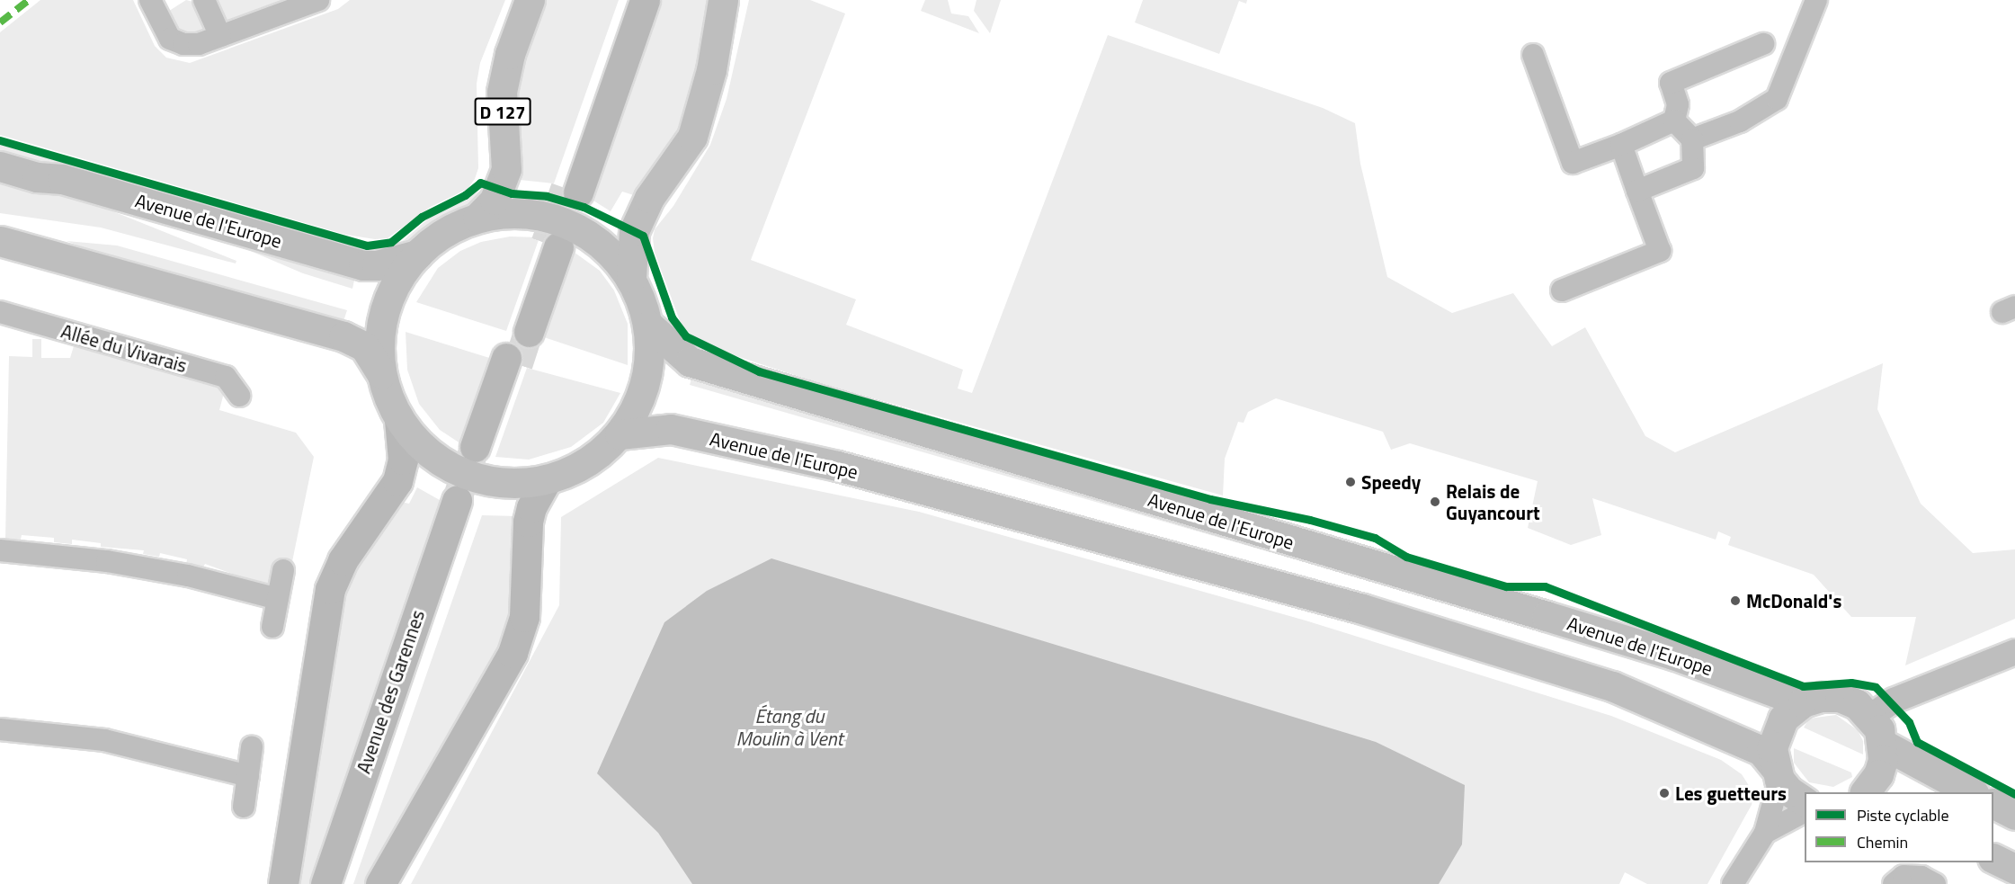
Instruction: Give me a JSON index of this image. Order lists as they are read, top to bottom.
{
  "streets": {
    "main road": ["D 127", "Avenue de l'Europe", "Avenue des Garennes"],
    "street": ["Allée du Vivarais"]
  },
  "water": ["Étang du Moulin à Vent"],
  "places": [
    "Speedy",
    "Relais de Guyancourt",
    "McDonald's",
    "Les guetteurs"
  ],
  "legend": ["Piste cyclable", "Chemin"]
}
